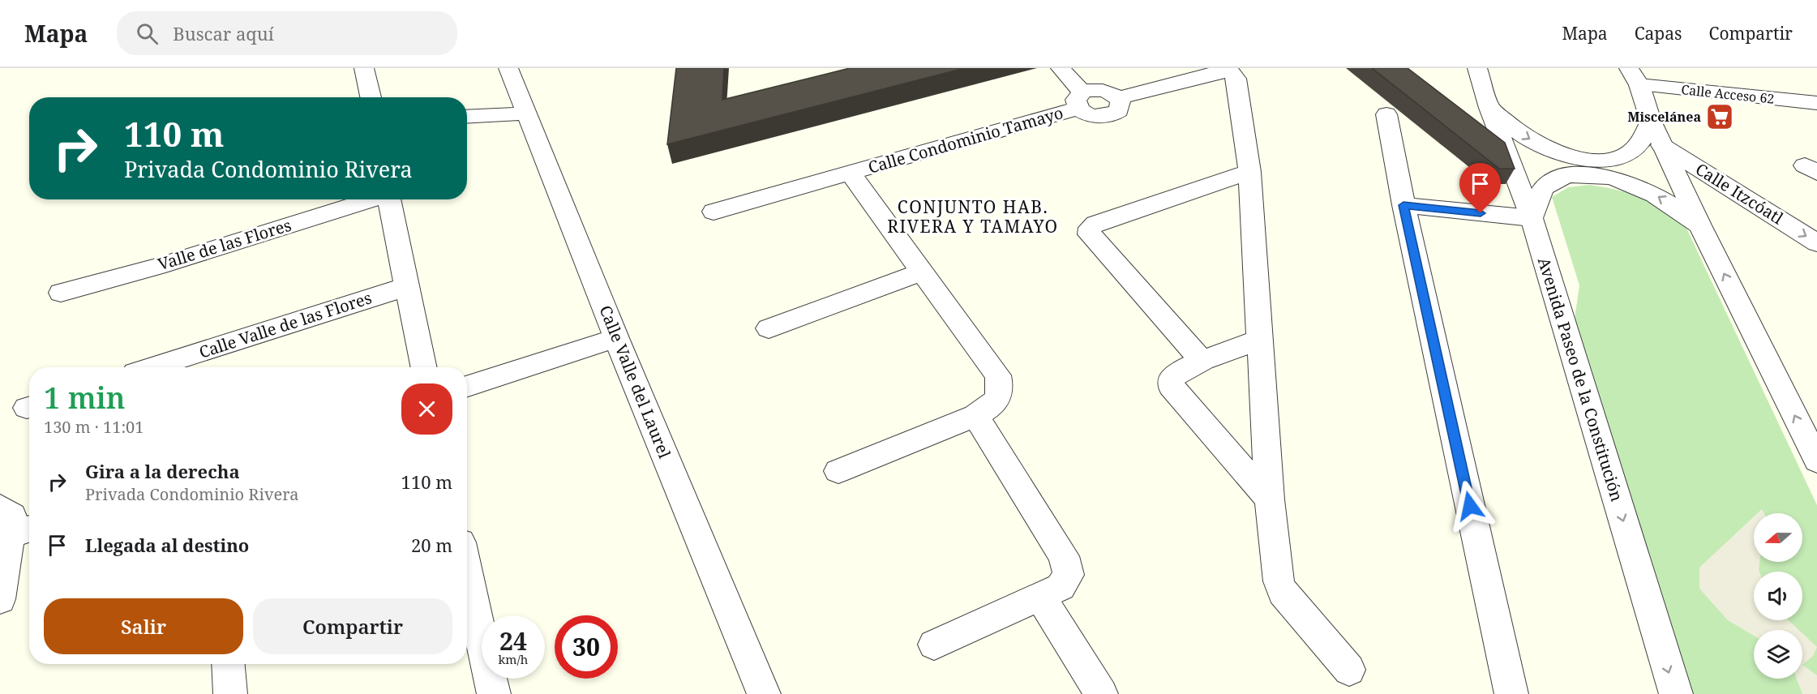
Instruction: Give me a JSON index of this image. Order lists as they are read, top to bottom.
{
  "streets": {
    "street": [
      "Calle Acceso 62",
      "Calle Condominio Tamayo",
      "Calle Itzcóatl",
      "Valle de las Flores",
      "Calle Valle de las Flores",
      "Avenida Paseo de la Constitución",
      "Calle Valle del Laurel"
    ]
  },
  "one_way": ["Calle Itzcóatl"],
  "districts": ["CONJUNTO HAB. RIVERA Y TAMAYO"],
  "places": {
    "supermarket": ["Miscelánea"]
  },
  "north": "left",
  "page": {
    "header": "Mapa",
    "search": "Buscar aquí",
    "nav": ["Mapa", "Capas", "Compartir"],
    "turn": ["110 m", "Privada Condominio Rivera"],
    "heading": ["1 min", "130 m · 11:01"],
    "list": [
      {
        "name": "Gira a la derecha",
        "note": "Privada Condominio Rivera",
        "value": "110 m"
      },
      {
        "name": "Llegada al destino",
        "value": "20 m"
      }
    ],
    "buttons": ["Salir", "Compartir"],
    "speed": "24 km/h",
    "limit": "30"
  }
}
